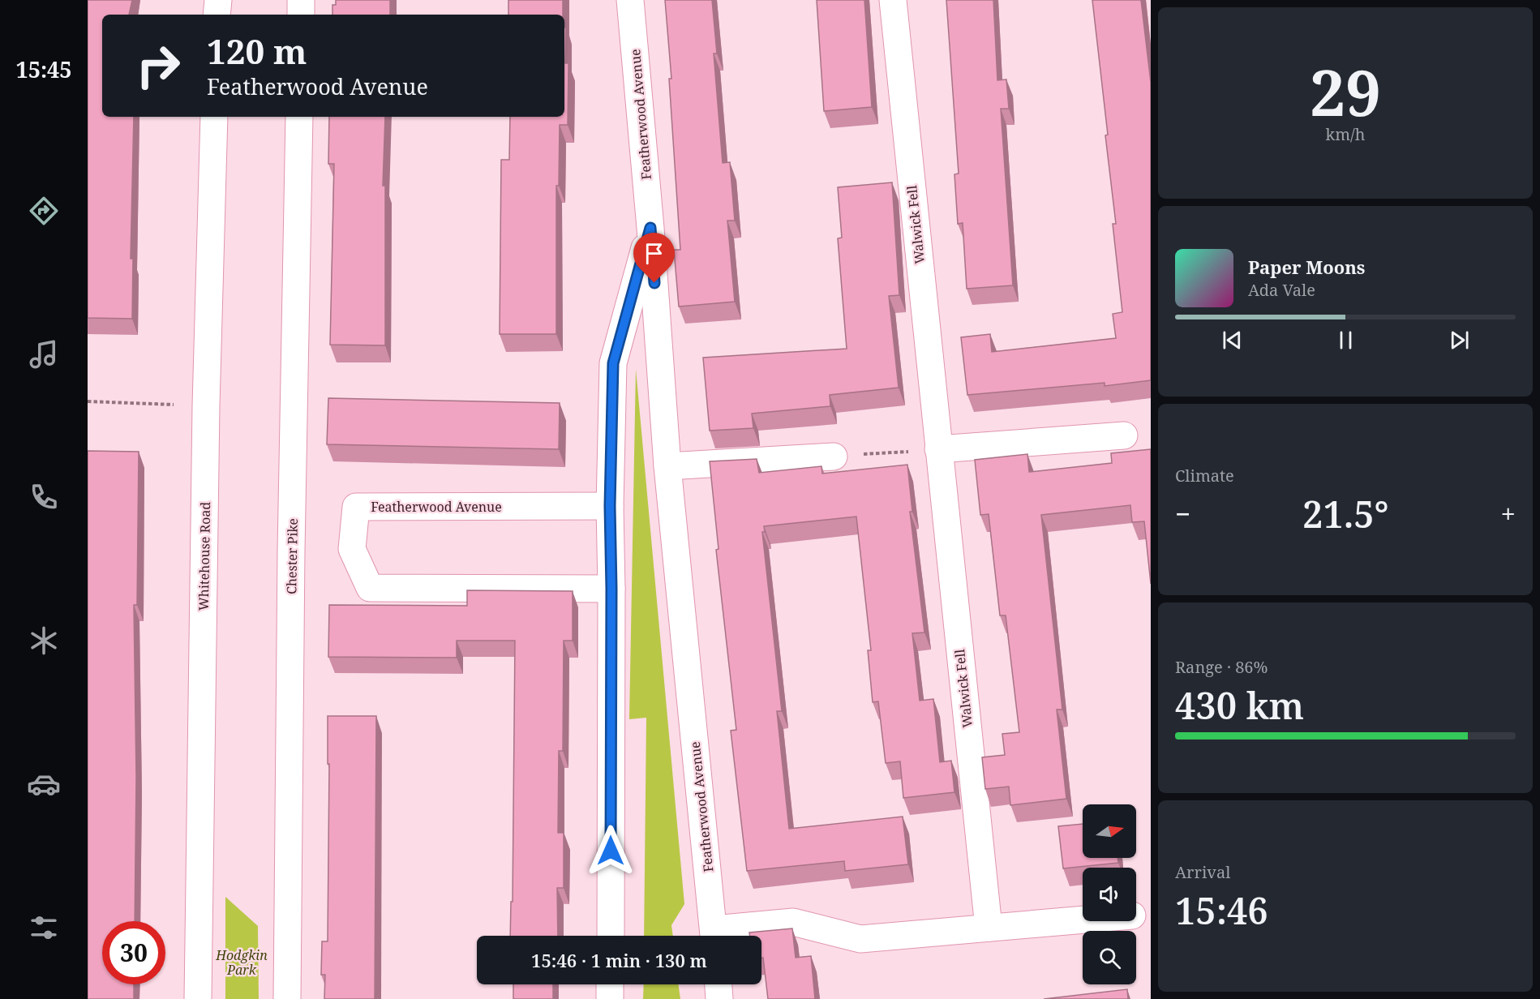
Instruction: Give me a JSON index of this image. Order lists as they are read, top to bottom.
{
  "streets": {
    "street": [
      "Featherwood Avenue",
      "Walwick Fell",
      "Whitehouse Road",
      "Chester Pike"
    ]
  },
  "parks": ["Hodgkin Park"],
  "north": "right",
  "page": {
    "tabs": "15:45",
    "tile": [
      ["29", "km/h"],
      "Climate",
      ["Range · 86%", "430 km"],
      ["Arrival", "15:46"]
    ],
    "turn": ["120 m", "Featherwood Avenue"],
    "song": ["Paper Moons", "Ada Vale"],
    "heat": ["−", "21.5°", "+"],
    "limit": "30",
    "trip": "15:46 · 1 min · 130 m"
  }
}
